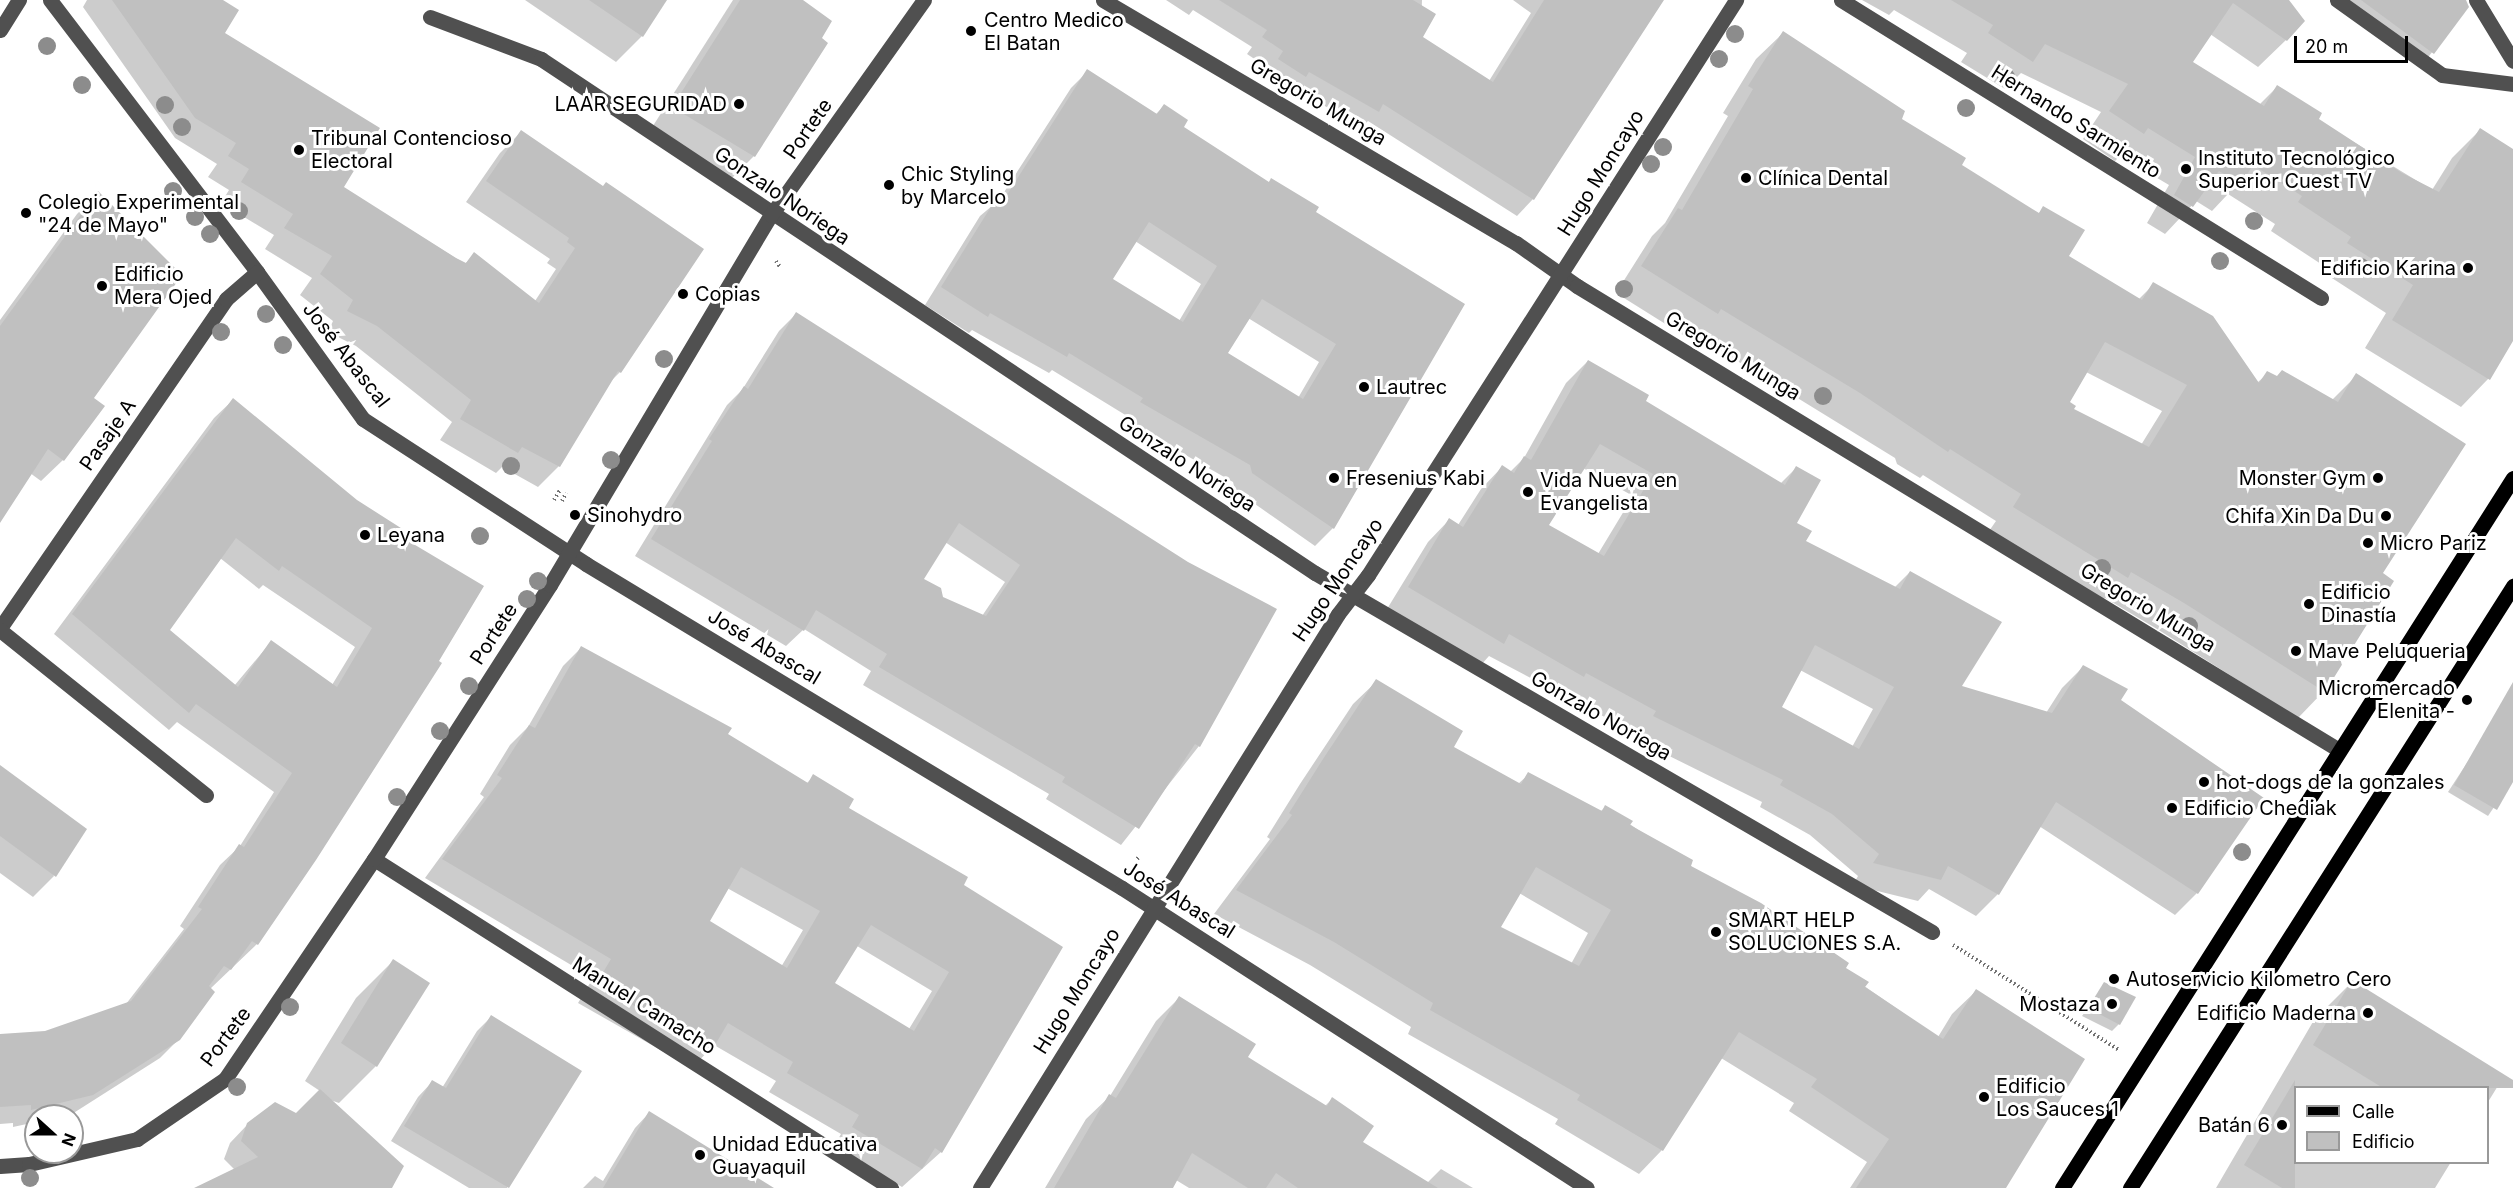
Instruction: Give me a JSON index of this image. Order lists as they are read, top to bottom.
{
  "streets": {
    "street": [
      "Gregorio Munga",
      "Hernando Sarmiento",
      "Portete",
      "Hugo Moncayo",
      "Gonzalo Noriega",
      "José Abascal",
      "Pasaje A",
      "Manuel Camacho"
    ]
  },
  "crossings": [
    ["Gregorio Munga", "Hugo Moncayo"],
    ["Portete", "Gonzalo Noriega"],
    ["Portete", "José Abascal"],
    ["Portete", "Manuel Camacho"],
    ["Hugo Moncayo", "Gonzalo Noriega"],
    ["Hugo Moncayo", "José Abascal"],
    ["José Abascal", "Pasaje A"]
  ],
  "places": [
    "Centro Medico El Batan",
    "LAAR SEGURIDAD",
    "Tribunal Contencioso Electoral",
    "Instituto Tecnológico Superior Cuest TV",
    "Clínica Dental",
    "Chic Styling by Marcelo",
    "Colegio Experimental \"24 de Mayo\"",
    "Edificio Karina",
    "Edificio Mera Ojed",
    "Copias",
    "Lautrec",
    "Fresenius Kabi",
    "Monster Gym",
    "Vida Nueva en Evangelista",
    "Sinohydro",
    "Chifa Xin Da Du",
    "Leyana",
    "Micro Pariz",
    "Edificio Dinastía",
    "Mave Peluqueria",
    "Micromercado Elenita -",
    "hot-dogs de la gonzales",
    "Edificio Chediak",
    "SMART HELP SOLUCIONES S.A.",
    "Autoservicio Kilometro Cero",
    "Mostaza",
    "Edificio Maderna",
    "Edificio Los Sauces 1",
    "Batán 6",
    "Unidad Educativa Guayaquil"
  ],
  "legend": ["Calle", "Edificio"],
  "scale_bar": "20 m",
  "north": "right"
}
